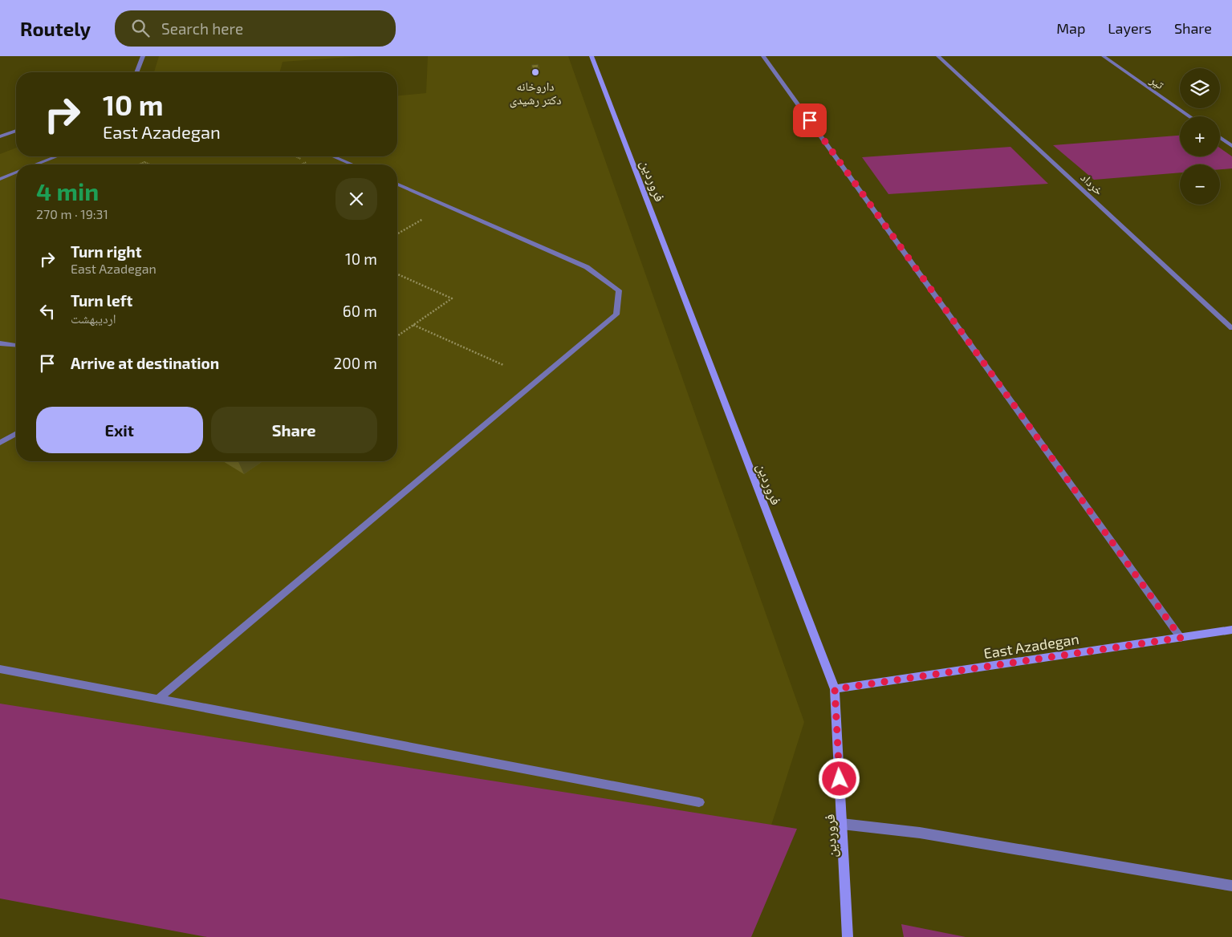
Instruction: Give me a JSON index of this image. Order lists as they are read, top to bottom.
{
  "streets": {
    "street": [
      "تیر",
      "فروردین",
      "خرداد",
      "East Azadegan"
    ]
  },
  "crossings": [
    ["فروردین", "East Azadegan"]
  ],
  "places": ["داروخانه دکتر رشیدی"],
  "page": {
    "header": "Routely",
    "search": "Search here",
    "nav": ["Map", "Layers", "Share"],
    "map_buttons": ["+", "−"],
    "turn": ["10 m", "East Azadegan"],
    "heading": ["4 min", "270 m · 19:31"],
    "list": [
      {
        "name": "Turn right",
        "note": "East Azadegan",
        "value": "10 m"
      },
      {
        "name": "Turn left",
        "note": "اردیبهشت",
        "value": "60 m"
      },
      {
        "name": "Arrive at destination",
        "value": "200 m"
      }
    ],
    "buttons": ["Exit", "Share"]
  }
}
